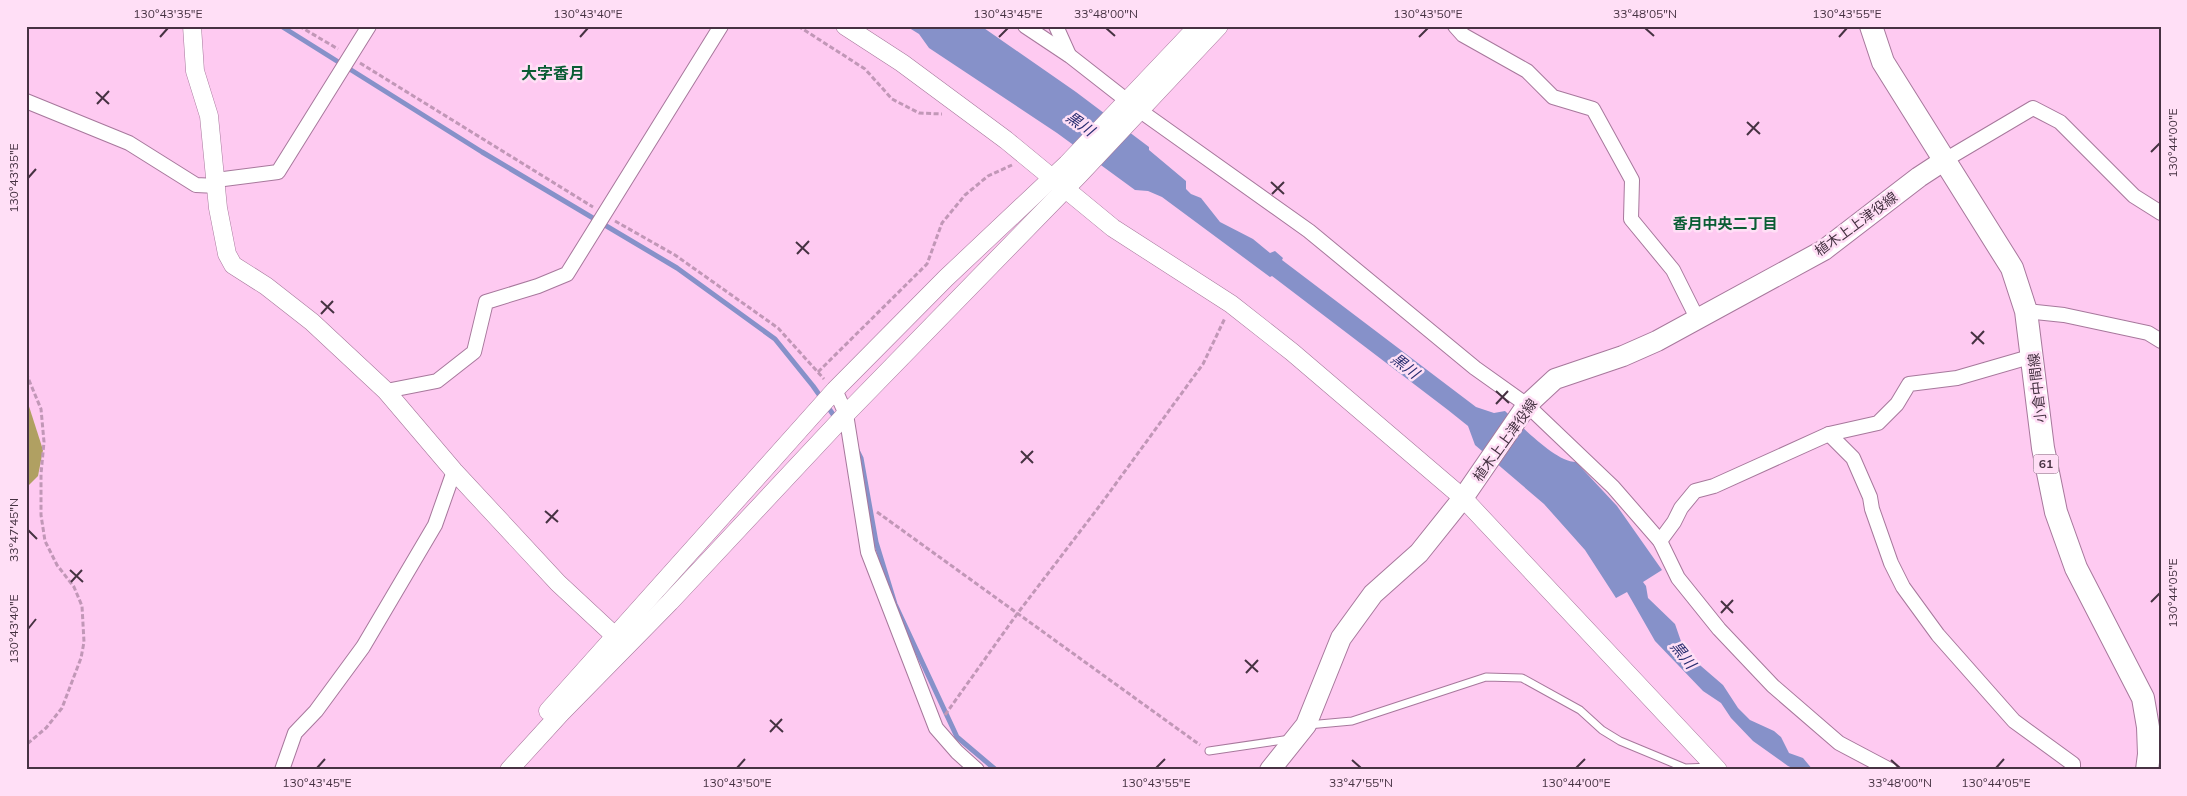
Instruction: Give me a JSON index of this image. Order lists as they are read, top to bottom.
{
  "streets": {
    "main road": ["植木上上津役線", "小倉中間線", "61"]
  },
  "crossings": [
    ["植木上上津役線", "小倉中間線"]
  ],
  "districts": ["大字香月", "香月中央二丁目"],
  "water": ["黒川"],
  "coordinates": [
    "130°43'35\"E",
    "130°43'40\"E",
    "130°43'45\"E",
    "33°48'00\"N",
    "130°43'50\"E",
    "33°48'05\"N",
    "130°43'55\"E",
    "130°44'00\"E",
    "33°47'45\"N",
    "130°44'05\"E",
    "33°47'55\"N"
  ]
}
